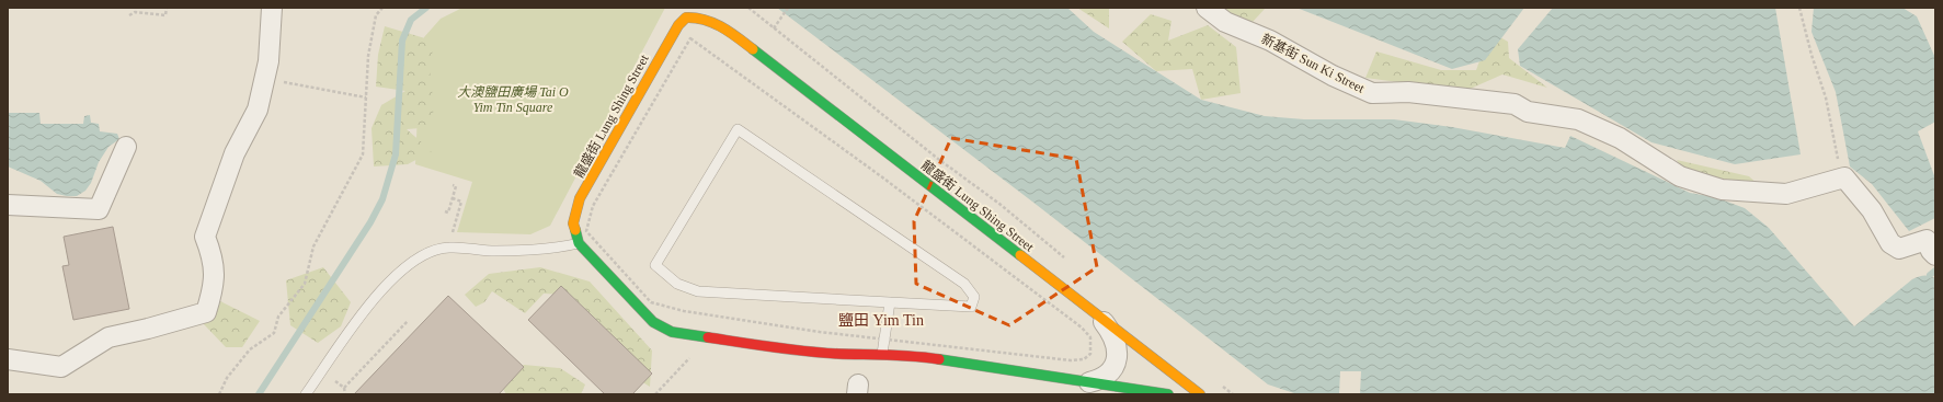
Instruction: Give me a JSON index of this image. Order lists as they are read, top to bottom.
{
  "streets": {
    "street": ["新基街 Sun Ki Street", "龍盛街 Lung Shing Street"]
  },
  "districts": ["鹽田 Yim Tin"],
  "parks": ["大澳鹽田廣場 Tai O Yim Tin Square"]
}
